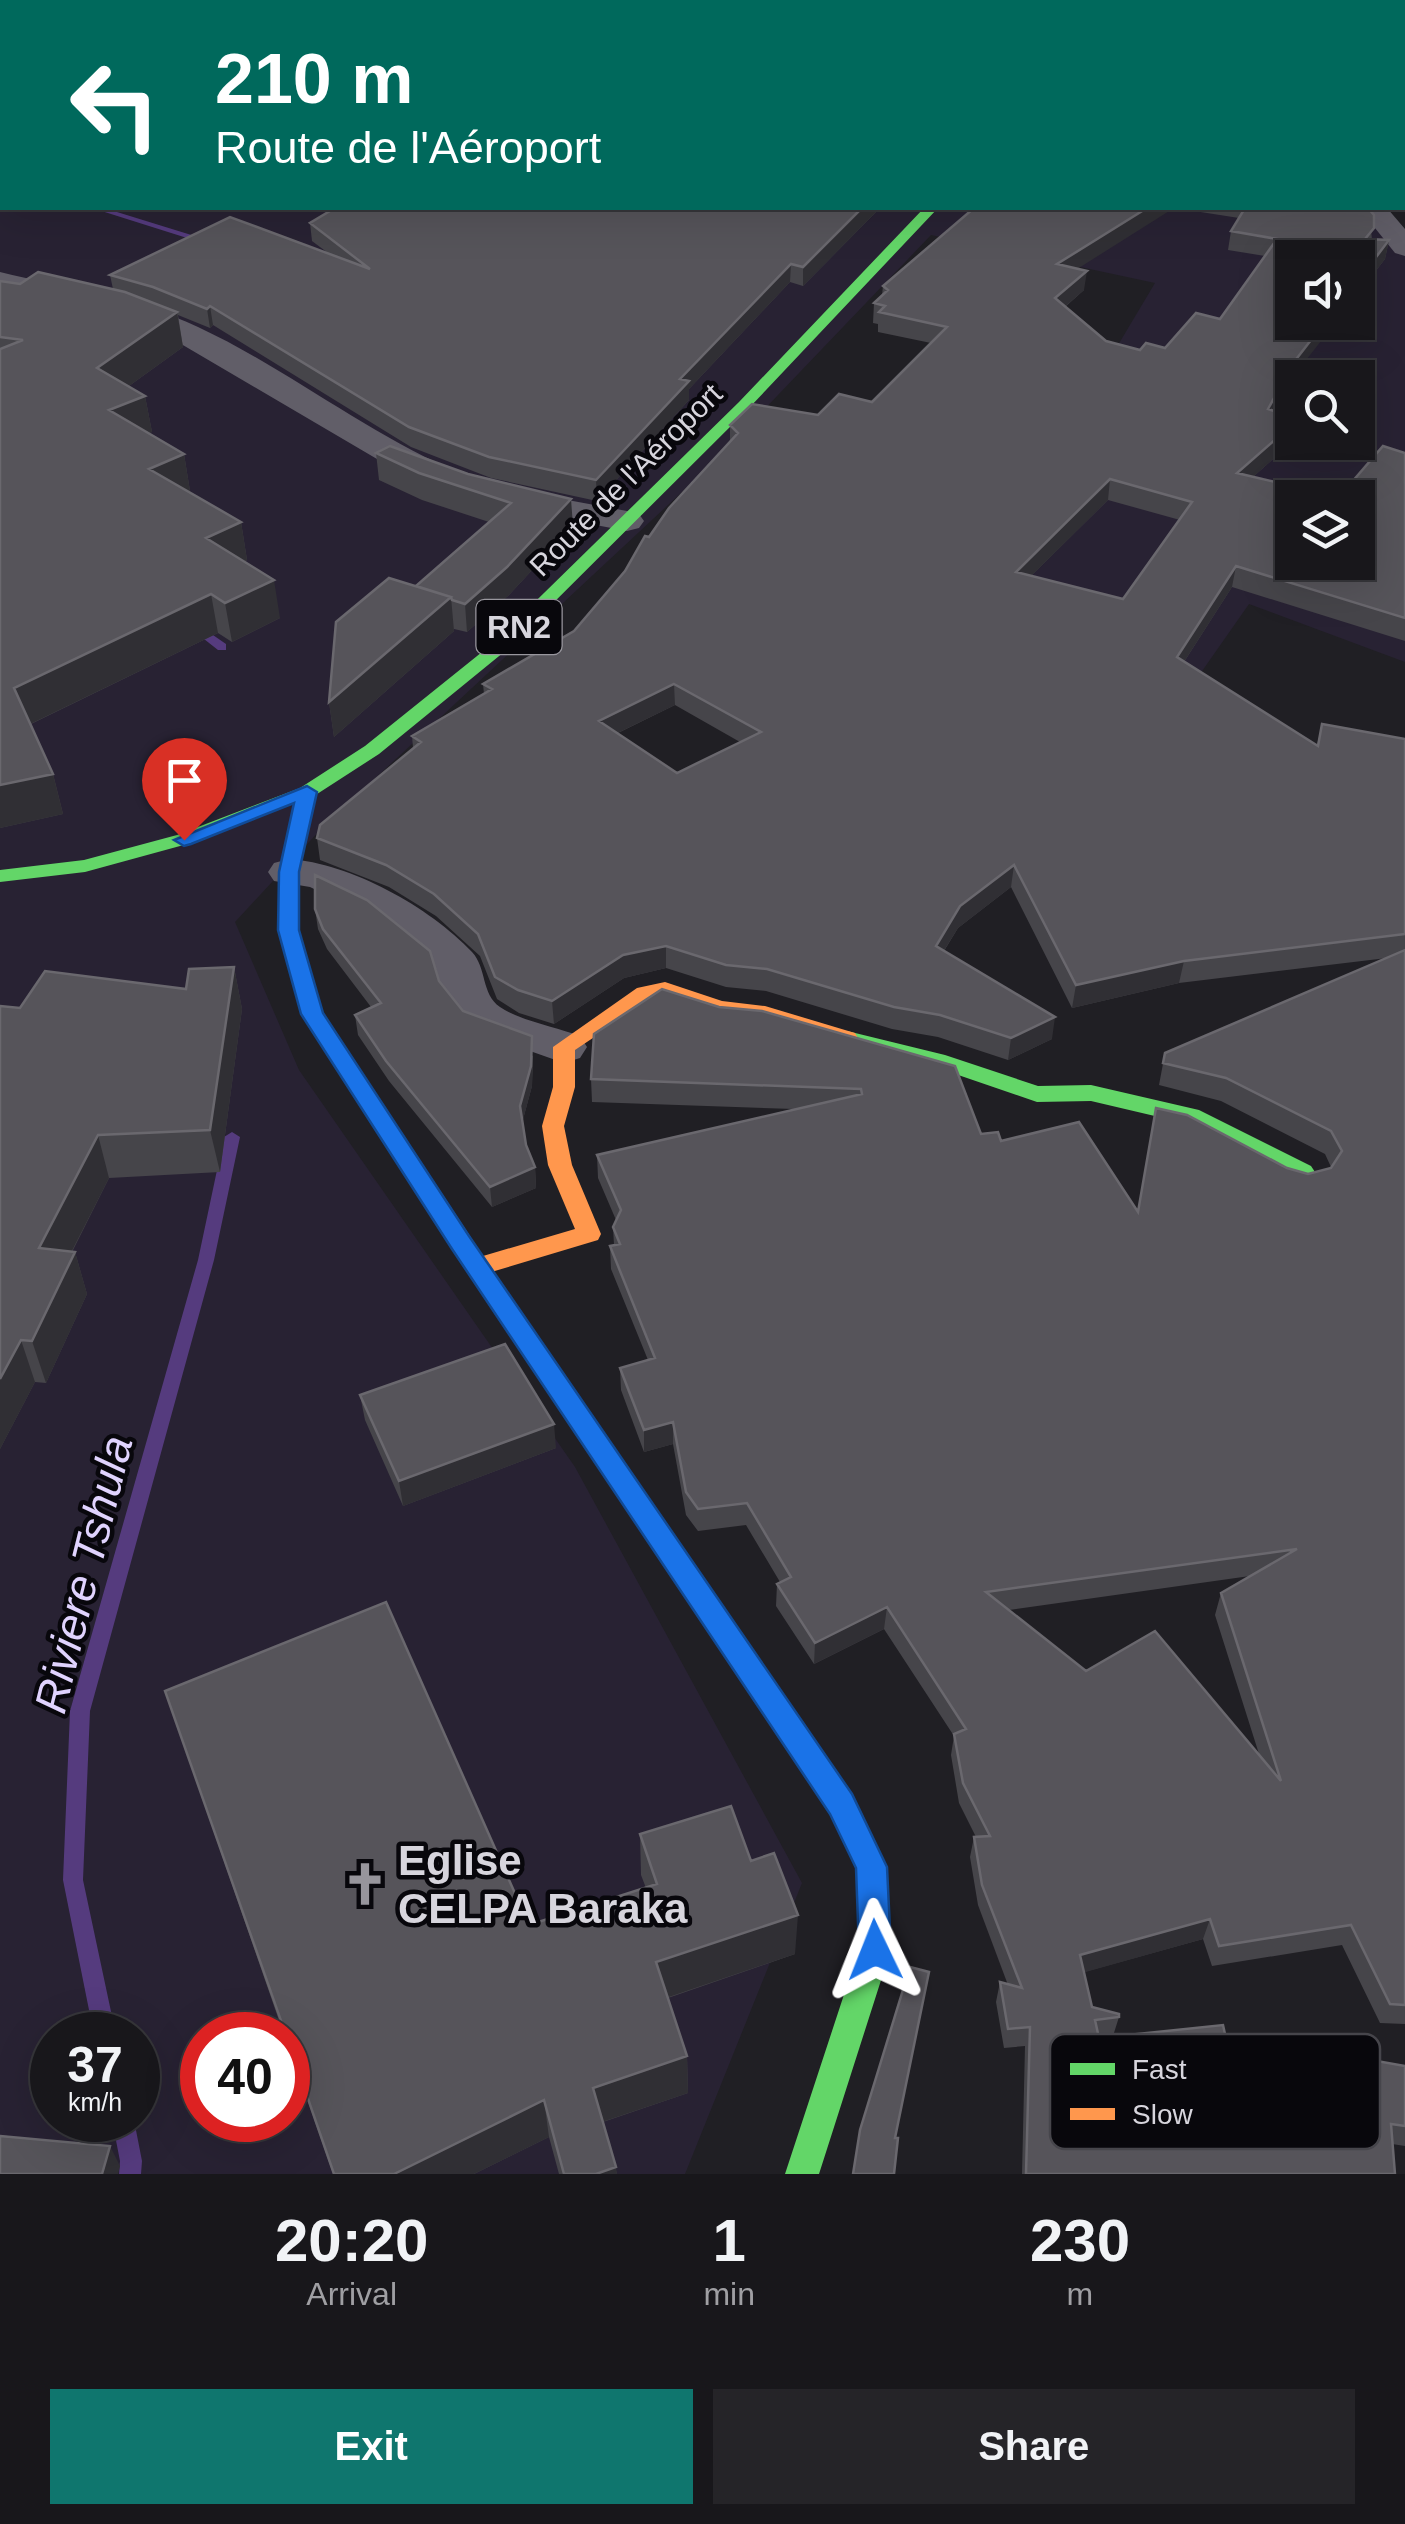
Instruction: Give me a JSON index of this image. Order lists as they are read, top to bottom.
{
  "streets": {
    "main road": ["Route de l'Aéroport", "RN2"]
  },
  "water": ["Riviere Tshula"],
  "places": {
    "church": ["Eglise CELPA Baraka"]
  },
  "legend": ["Fast", "Slow"],
  "page": {
    "turn": ["210 m", "Route de l'Aéroport"],
    "speed": "37 km/h",
    "limit": "40",
    "eta": [
      "20:20",
      "Arrival",
      "1",
      "min",
      "230",
      "m"
    ],
    "buttons": ["Exit", "Share"]
  }
}
